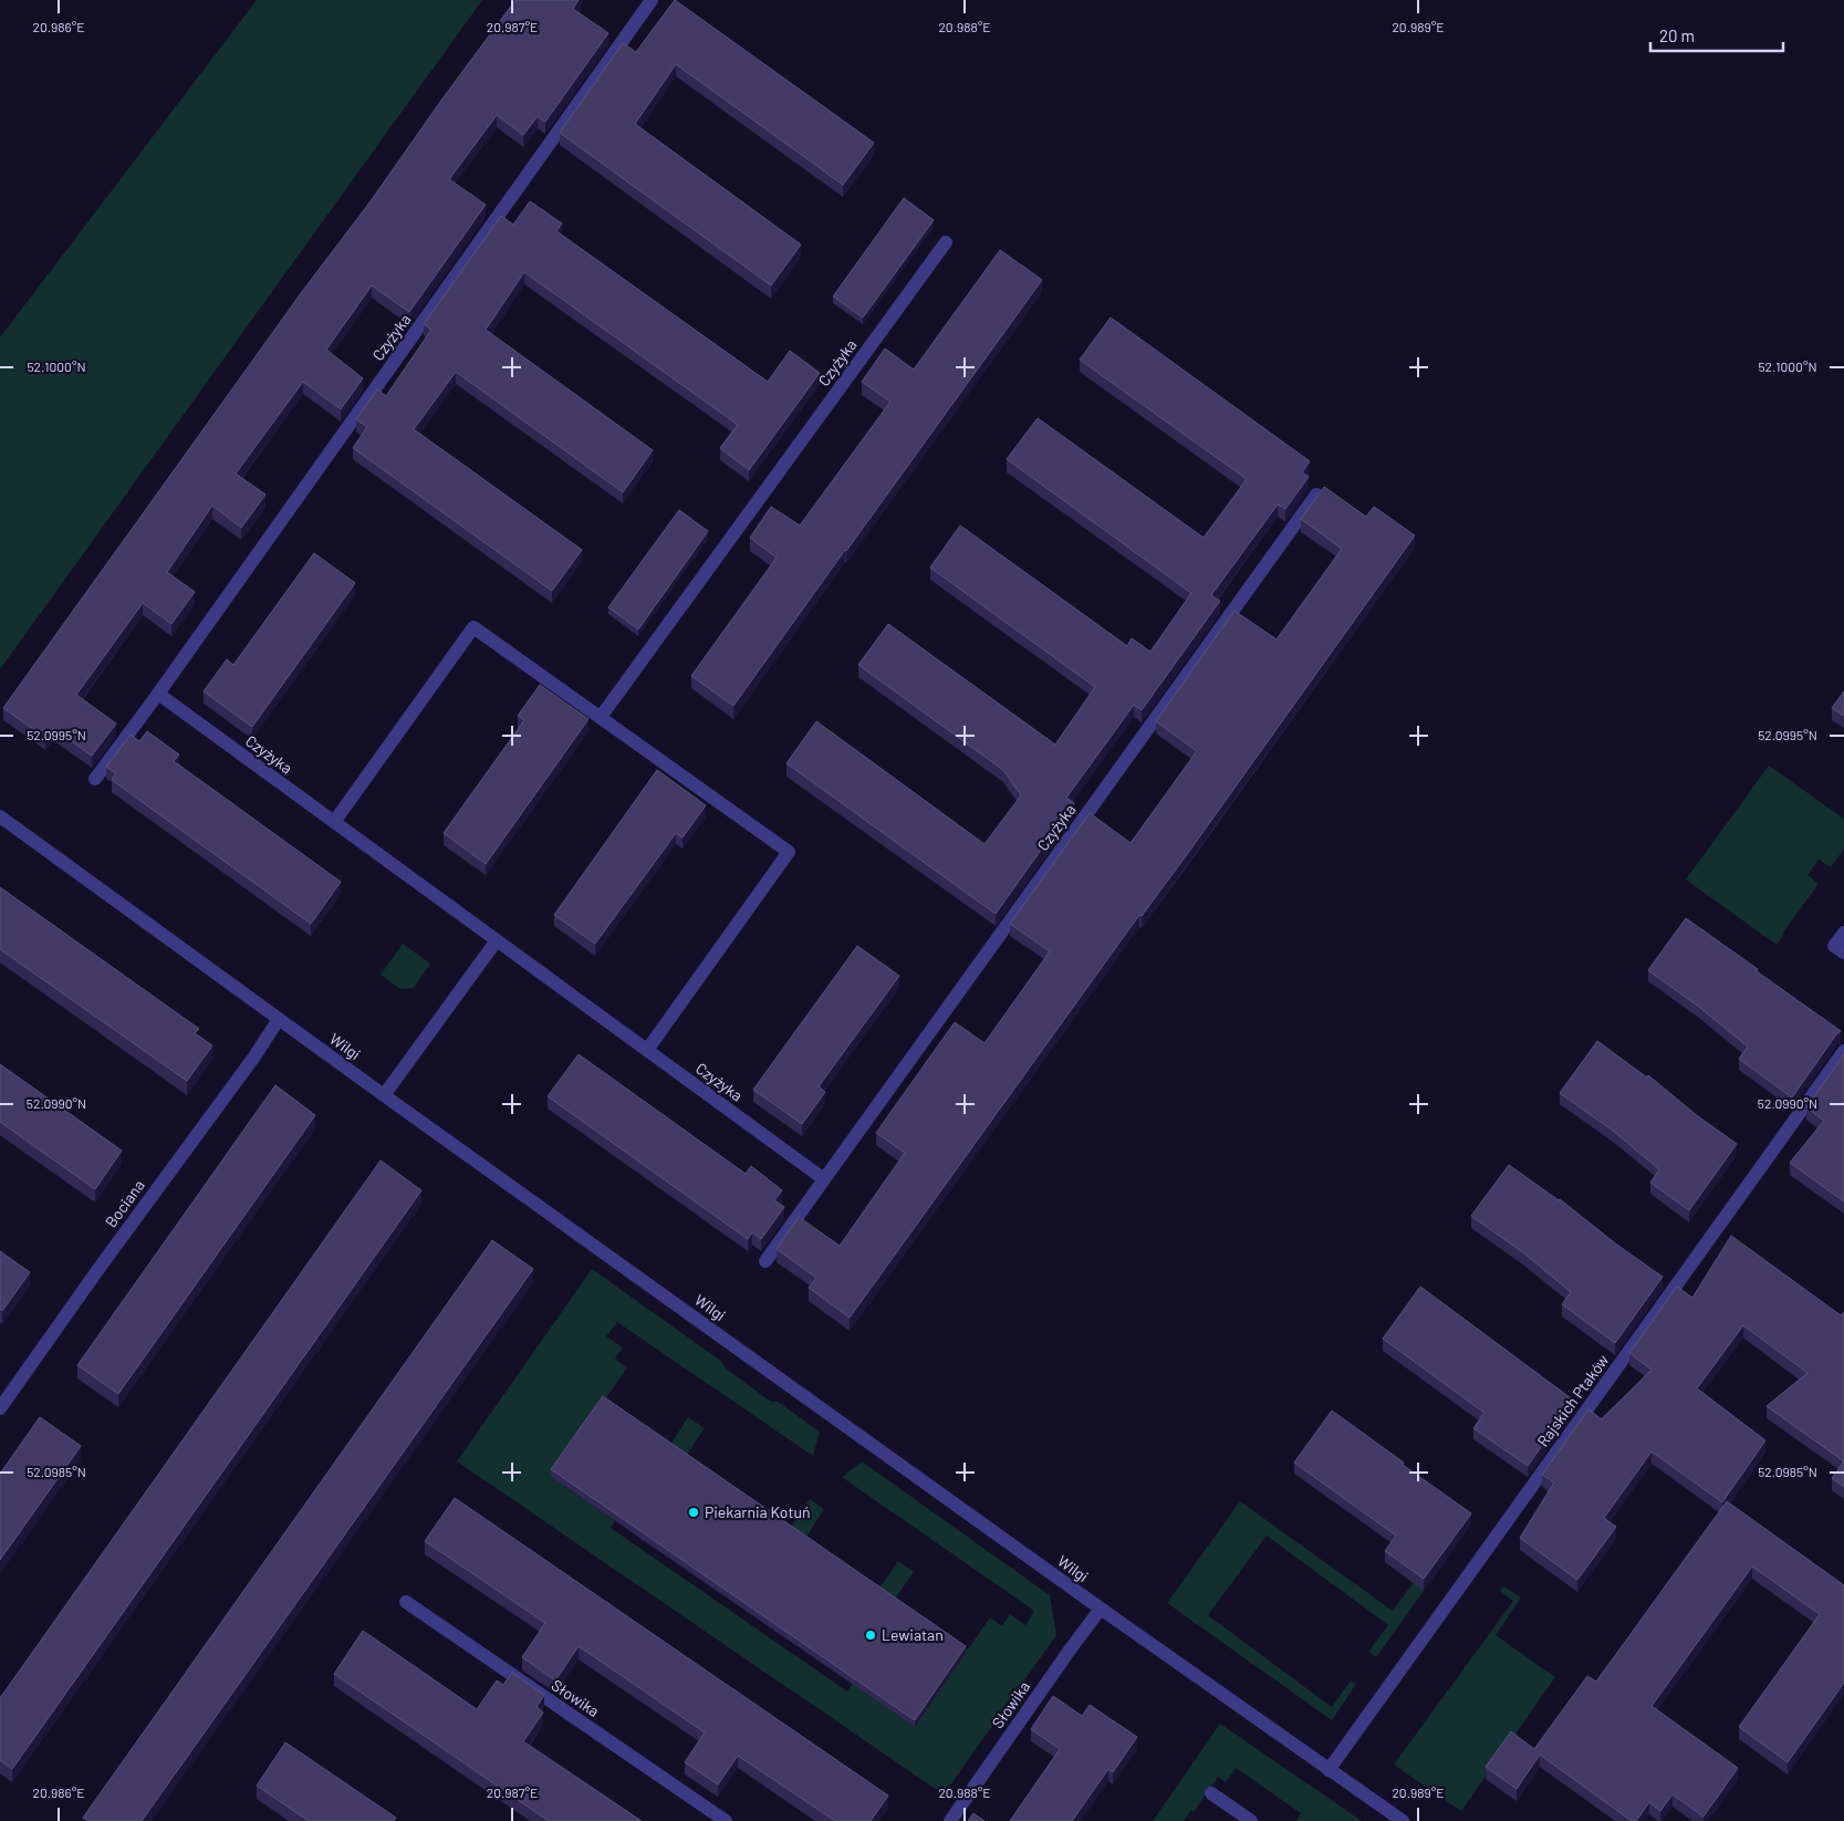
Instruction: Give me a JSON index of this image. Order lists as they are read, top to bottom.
{
  "streets": {
    "street": [
      "Czyżyka",
      "Wilgi",
      "Bociana",
      "Rajskich Ptaków",
      "Słowika"
    ]
  },
  "crossings": [
    ["Wilgi", "Bociana"],
    ["Wilgi", "Rajskich Ptaków"],
    ["Wilgi", "Słowika"]
  ],
  "places": ["Piekarnia Kotuń", "Lewiatan"],
  "scale_bar": "20 m",
  "coordinates": [
    "20.986°E",
    "20.987°E",
    "20.988°E",
    "20.989°E",
    "52.1000°N",
    "52.0995°N",
    "52.0990°N",
    "52.0985°N"
  ]
}
